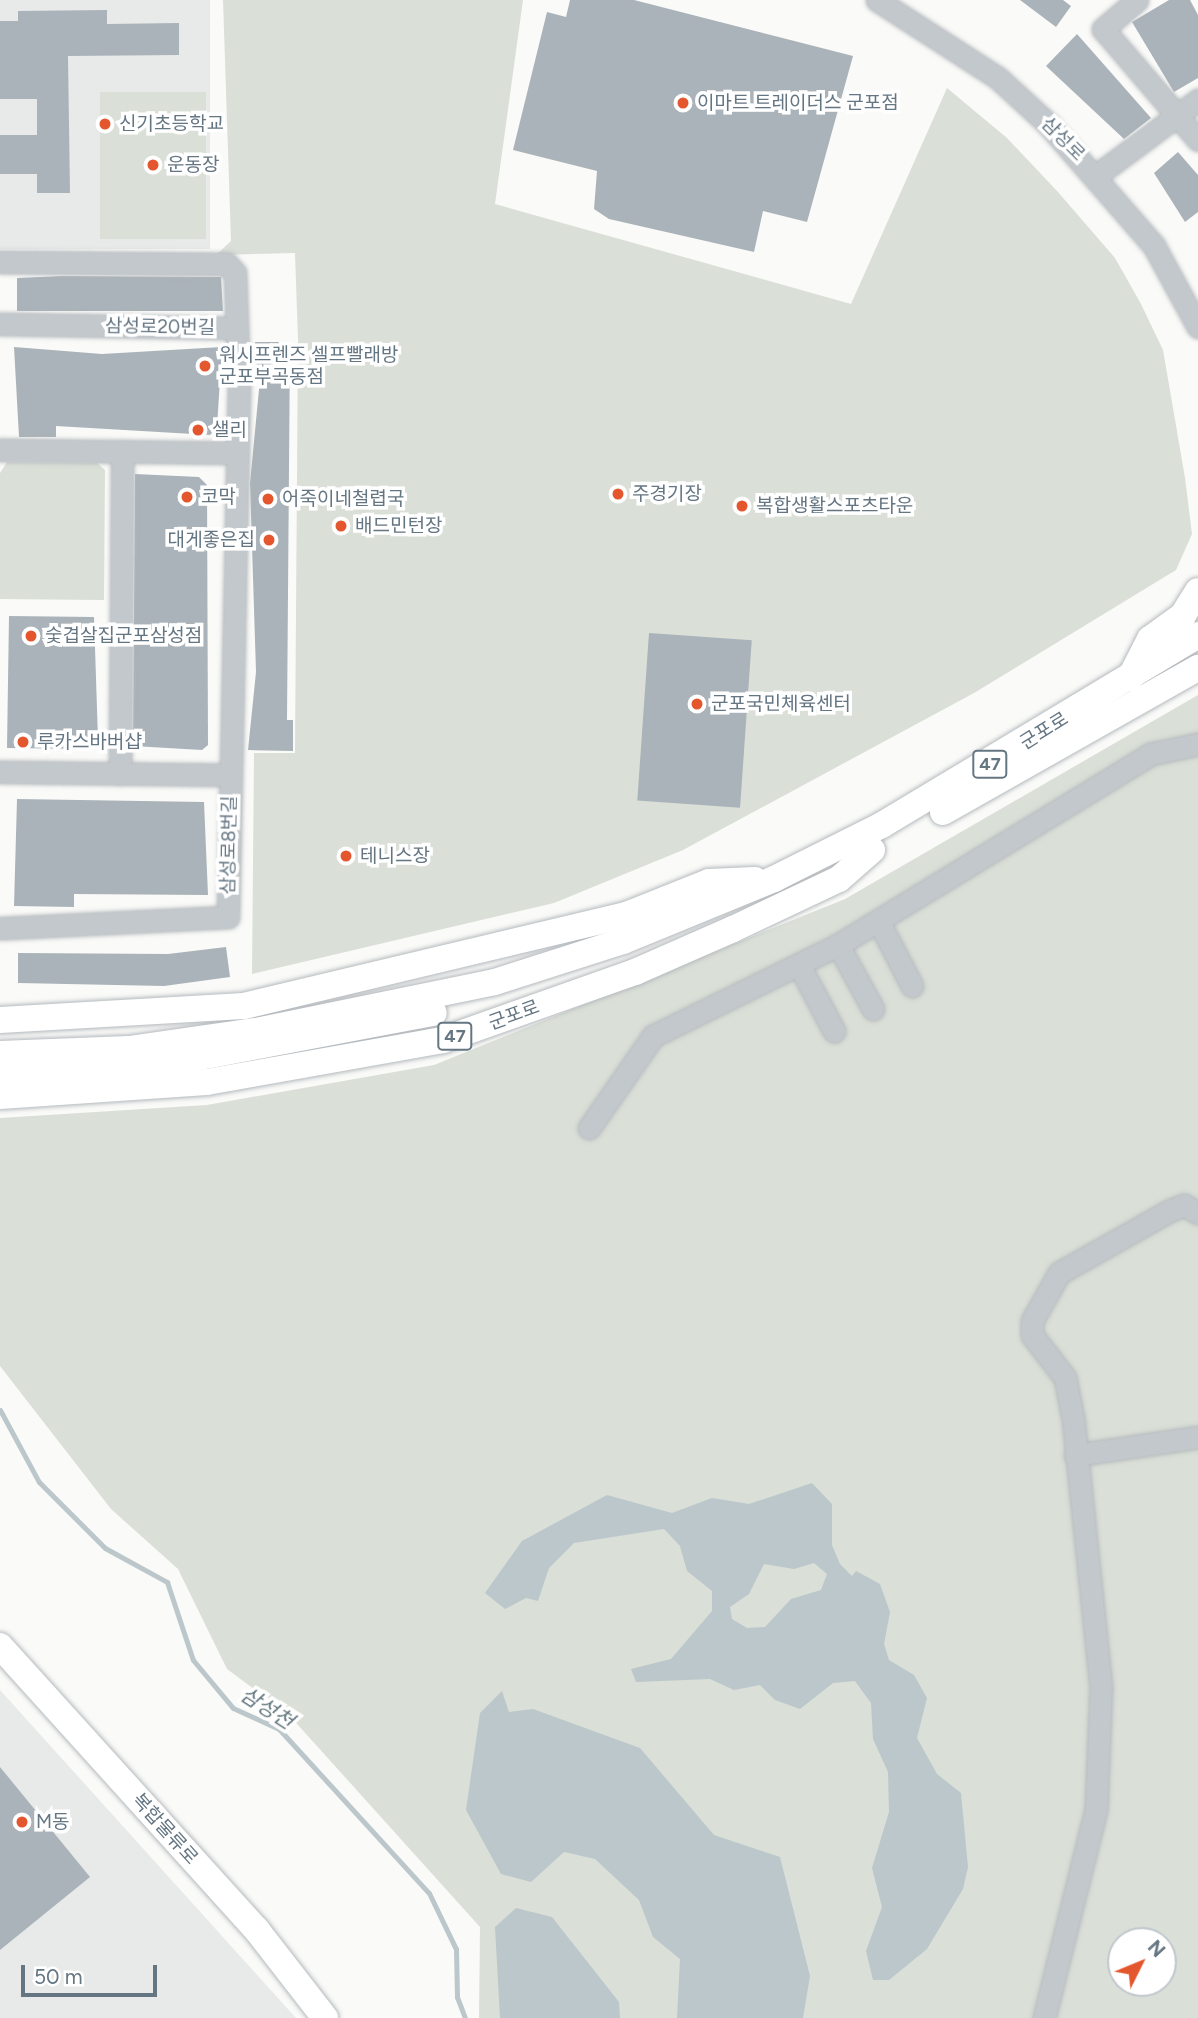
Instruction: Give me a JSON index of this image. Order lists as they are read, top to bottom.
{
  "streets": {
    "main road": ["군포로", "47", "복합물류로"],
    "street": ["삼성로", "삼성로20번길", "삼성로8번길"]
  },
  "crossings": [
    ["삼성로20번길", "삼성로8번길"]
  ],
  "water": ["삼성천"],
  "places": [
    "이마트 트레이더스 군포점",
    "신기초등학교",
    "운동장",
    "워시프렌즈 셀프빨래방 군포부곡동점",
    "샐리",
    "주경기장",
    "코막",
    "어죽이네철렵국",
    "복합생활스포츠타운",
    "배드민턴장",
    "대게좋은집",
    "숯겹살집군포삼성점",
    "군포국민체육센터",
    "루카스바버샵",
    "테니스장",
    "M동"
  ],
  "scale_bar": "50 m",
  "north": "top right"
}
